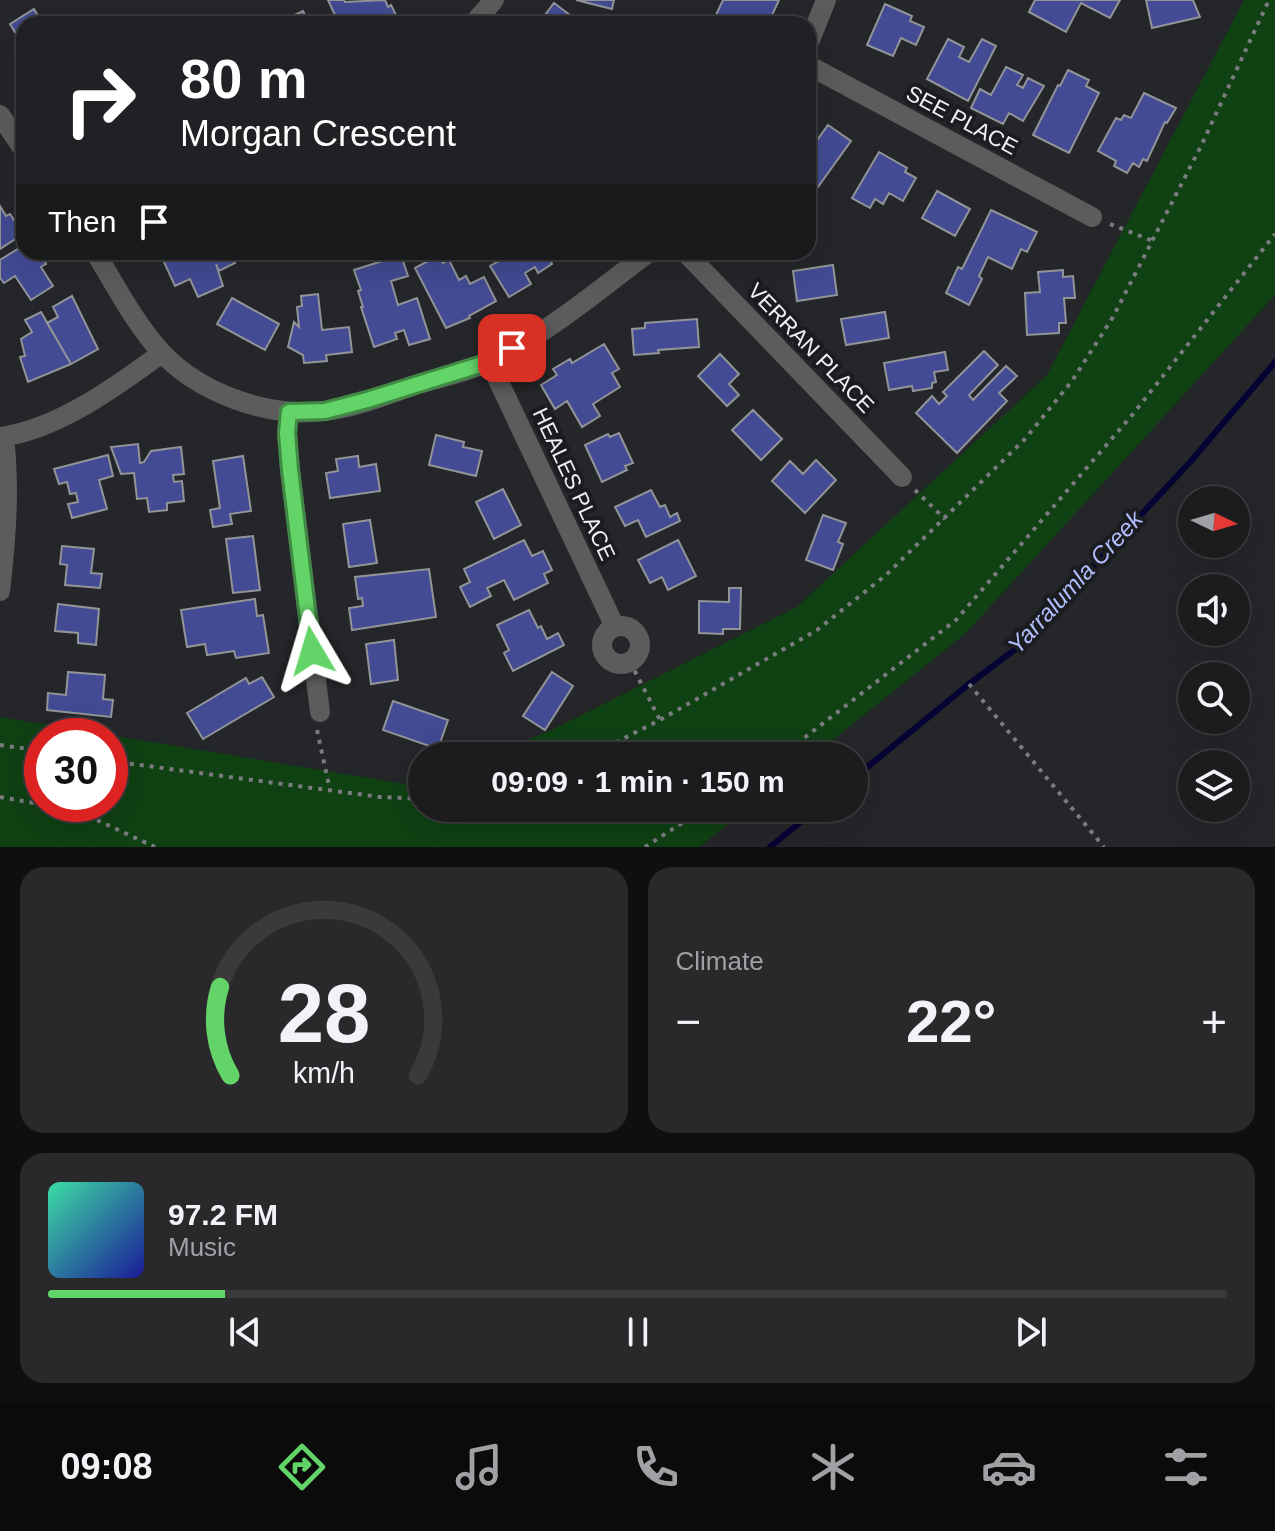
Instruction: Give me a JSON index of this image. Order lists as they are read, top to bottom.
{
  "streets": {
    "street": ["SEE PLACE", "VERRAN PLACE", "HEALES PLACE"]
  },
  "water": ["Yarralumla Creek"],
  "north": "right",
  "page": {
    "turn": ["80 m", "Morgan Crescent"],
    "then": "Then",
    "limit": "30",
    "trip": "09:09 · 1 min · 150 m",
    "tile": "Climate",
    "heat": ["−", "22°", "+"],
    "song": ["97.2 FM", "Music"],
    "tabs": "09:08",
    "gauge": ["28", "km/h"]
  }
}
